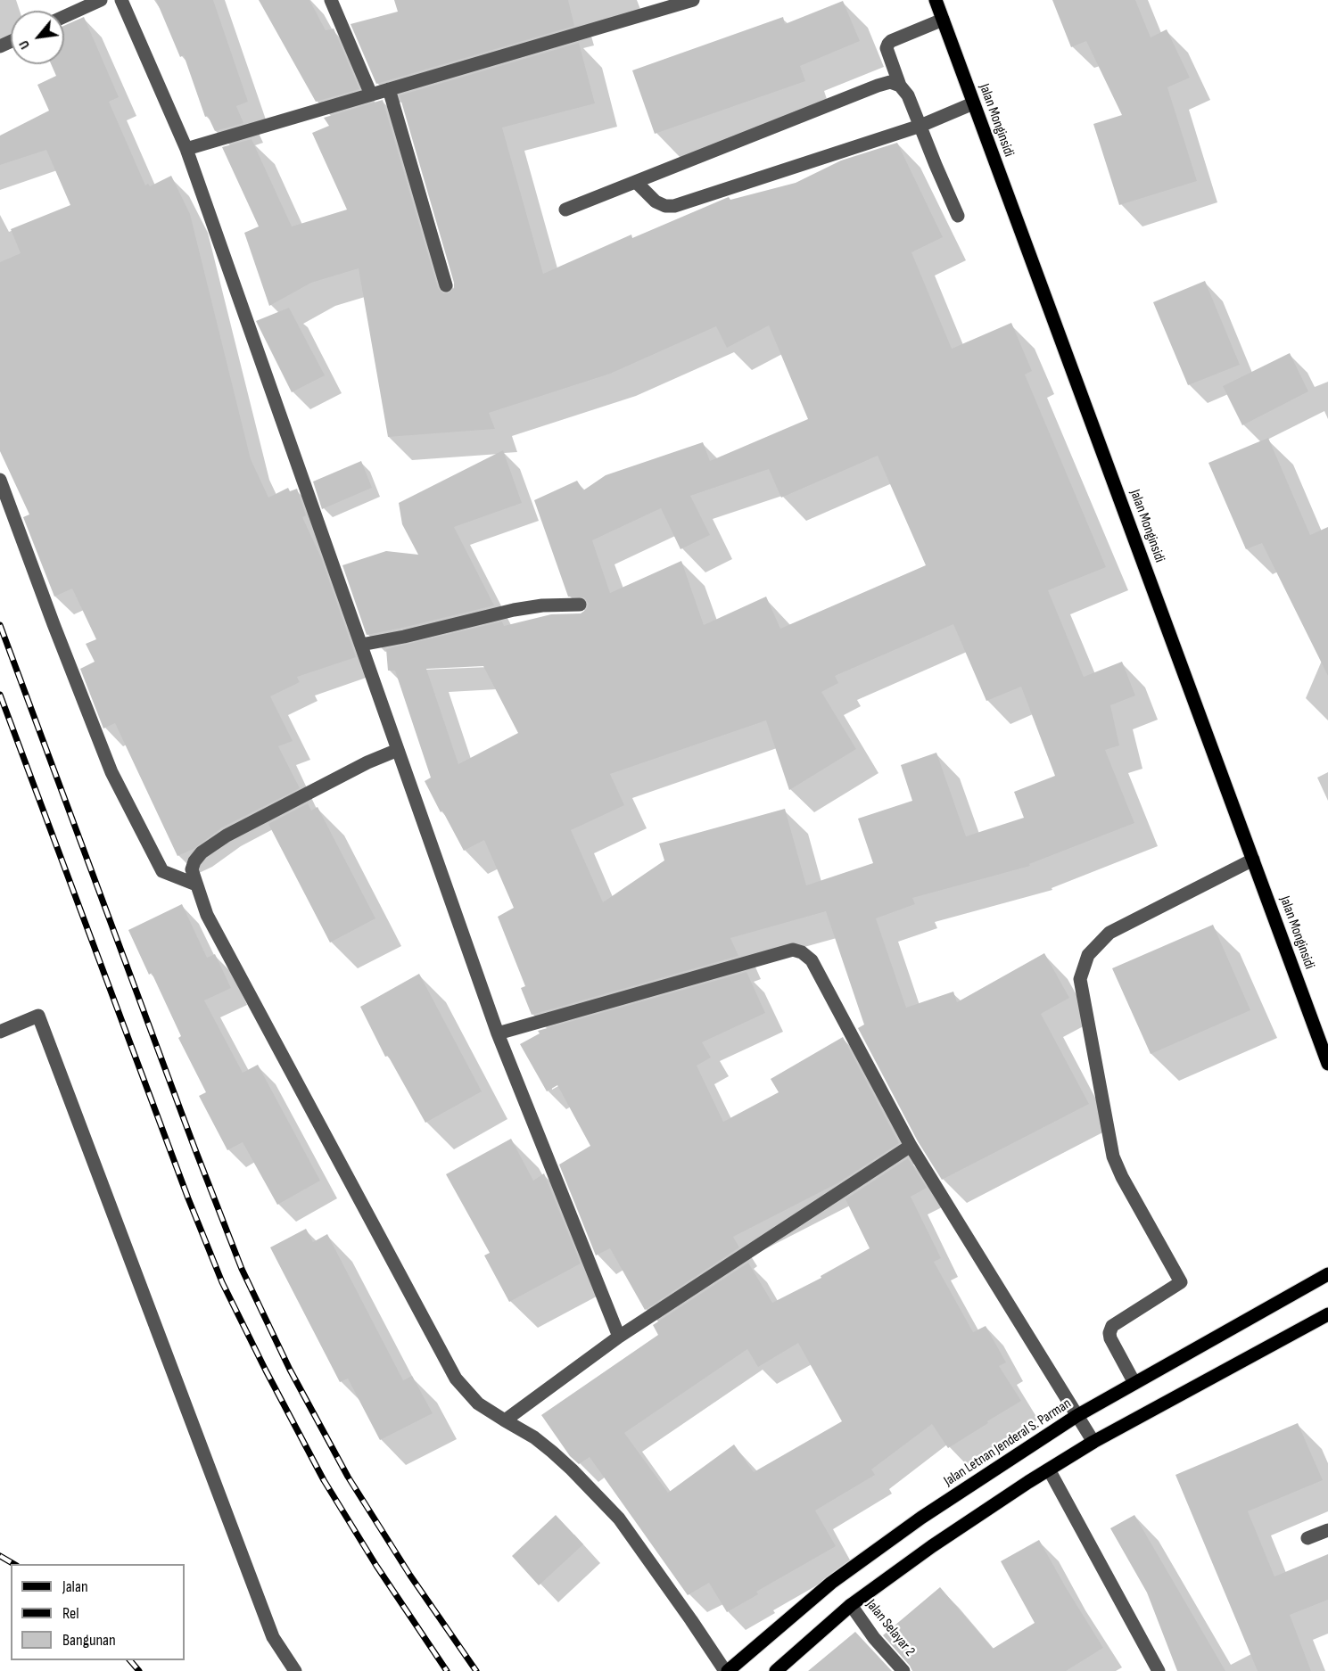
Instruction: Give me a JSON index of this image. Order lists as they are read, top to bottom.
{
  "streets": {
    "main road": ["Jalan Monginsidi", "Jalan Letnan Jenderal S. Parman"],
    "street": ["Jalan Selayar 2"]
  },
  "legend": ["Jalan", "Rel", "Bangunan"],
  "north": "bottom left"
}
